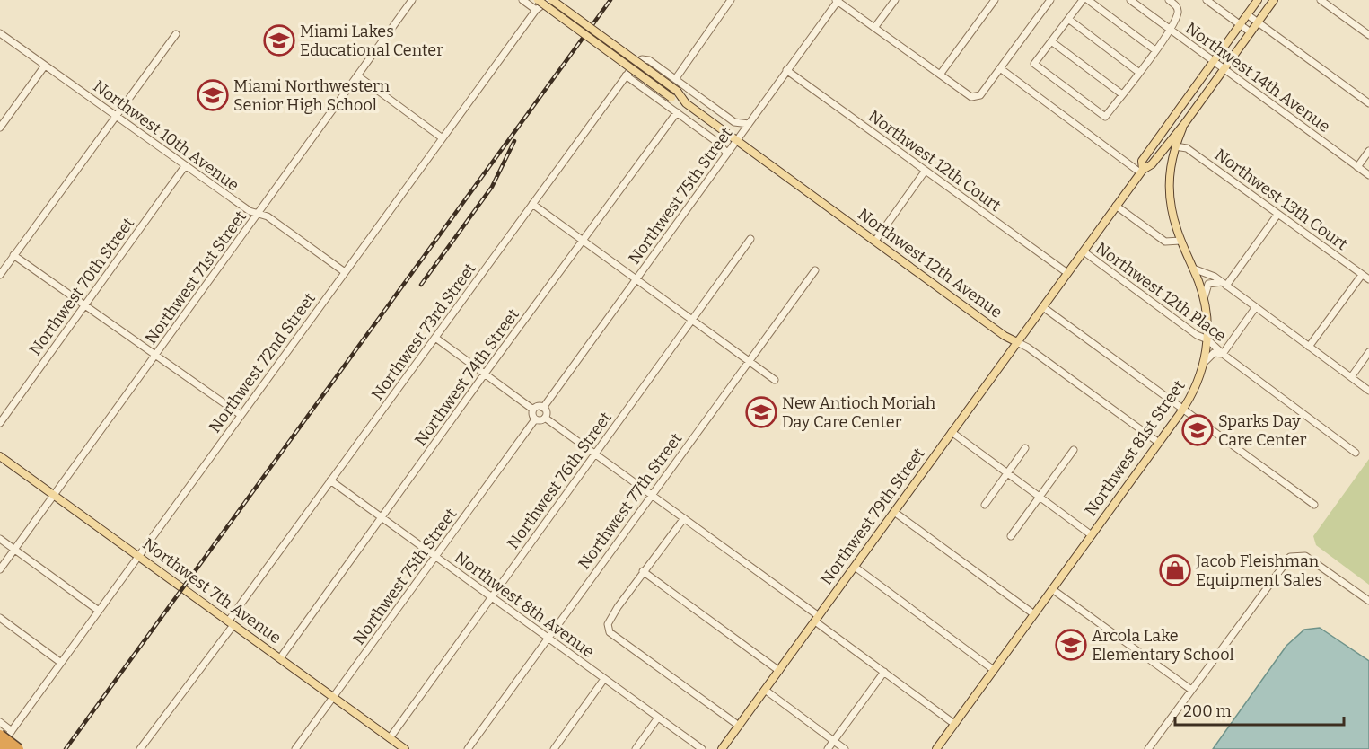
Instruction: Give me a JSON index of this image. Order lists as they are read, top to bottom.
{
  "streets": {
    "main road": [
      "Northwest 12th Avenue",
      "Northwest 81st Street",
      "Northwest 79th Street",
      "Northwest 7th Avenue"
    ],
    "street": [
      "Northwest 14th Avenue",
      "Northwest 10th Avenue",
      "Northwest 12th Court",
      "Northwest 75th Street",
      "Northwest 13th Court",
      "Northwest 71st Street",
      "Northwest 70th Street",
      "Northwest 12th Place",
      "Northwest 73rd Street",
      "Northwest 72nd Street",
      "Northwest 74th Street",
      "Northwest 76th Street",
      "Northwest 77th Street",
      "Northwest 8th Avenue"
    ]
  },
  "crossings": [
    ["Northwest 14th Avenue", "Northwest 79th Street"],
    ["Northwest 10th Avenue", "Northwest 71st Street"],
    ["Northwest 10th Avenue", "Northwest 70th Street"],
    ["Northwest 10th Avenue", "Northwest 72nd Street"],
    ["Northwest 12th Court", "Northwest 75th Street"],
    ["Northwest 12th Court", "Northwest 79th Street"],
    ["Northwest 75th Street", "Northwest 12th Avenue"],
    ["Northwest 75th Street", "Northwest 7th Avenue"],
    ["Northwest 75th Street", "Northwest 8th Avenue"],
    ["Northwest 13th Court", "Northwest 81st Street"],
    ["Northwest 12th Avenue", "Northwest 72nd Street"],
    ["Northwest 12th Avenue", "Northwest 81st Street"],
    ["Northwest 12th Avenue", "Northwest 79th Street"],
    ["Northwest 71st Street", "Northwest 7th Avenue"],
    ["Northwest 12th Place", "Northwest 81st Street"],
    ["Northwest 12th Place", "Northwest 79th Street"],
    ["Northwest 73rd Street", "Northwest 7th Avenue"],
    ["Northwest 73rd Street", "Northwest 8th Avenue"],
    ["Northwest 72nd Street", "Northwest 7th Avenue"],
    ["Northwest 74th Street", "Northwest 7th Avenue"],
    ["Northwest 74th Street", "Northwest 8th Avenue"],
    ["Northwest 81st Street", "Northwest 79th Street"],
    ["Northwest 76th Street", "Northwest 7th Avenue"],
    ["Northwest 76th Street", "Northwest 8th Avenue"],
    ["Northwest 77th Street", "Northwest 8th Avenue"]
  ],
  "places": {
    "school or university": [
      "Miami Lakes Educational Center",
      "Miami Northwestern Senior High School",
      "New Antioch Moriah Day Care Center",
      "Sparks Day Care Center",
      "Arcola Lake Elementary School"
    ],
    "shop": ["Jacob Fleishman Equipment Sales"]
  },
  "scale_bar": "200 m"
}
